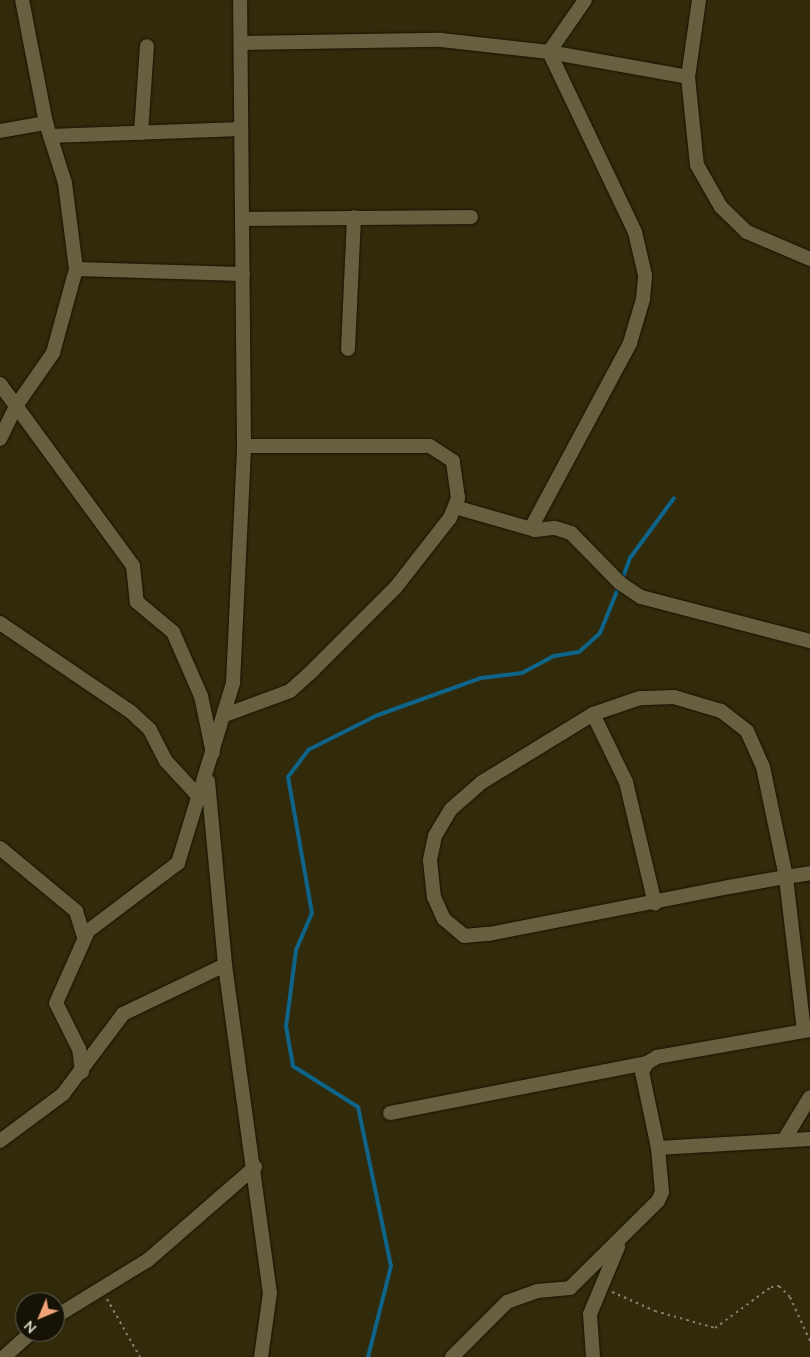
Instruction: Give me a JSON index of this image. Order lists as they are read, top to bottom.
{
  "north": "bottom left"
}
